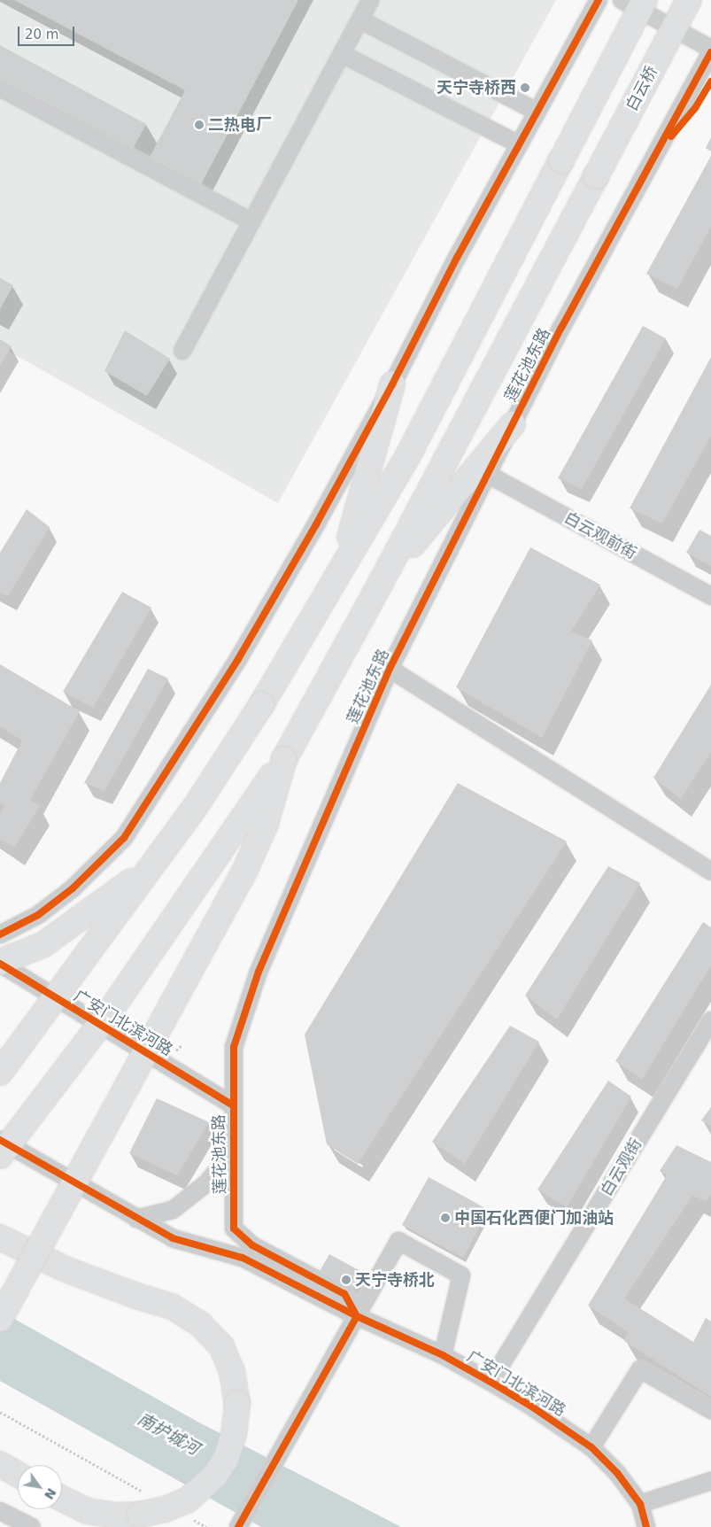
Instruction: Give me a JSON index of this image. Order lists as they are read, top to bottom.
{
  "streets": {
    "highway": ["白云桥", "莲花池东路"],
    "street": ["白云观前街", "广安门北滨河路", "白云观街"]
  },
  "crossings": [
    ["白云桥", "莲花池东路"],
    ["莲花池东路", "白云观前街"],
    ["莲花池东路", "广安门北滨河路"],
    ["广安门北滨河路", "白云观街"]
  ],
  "water": ["南护城河"],
  "places": [
    "天宁寺桥西",
    "二热电厂",
    "中国石化西便门加油站",
    "天宁寺桥北"
  ],
  "scale_bar": "20 m",
  "north": "bottom right"
}
